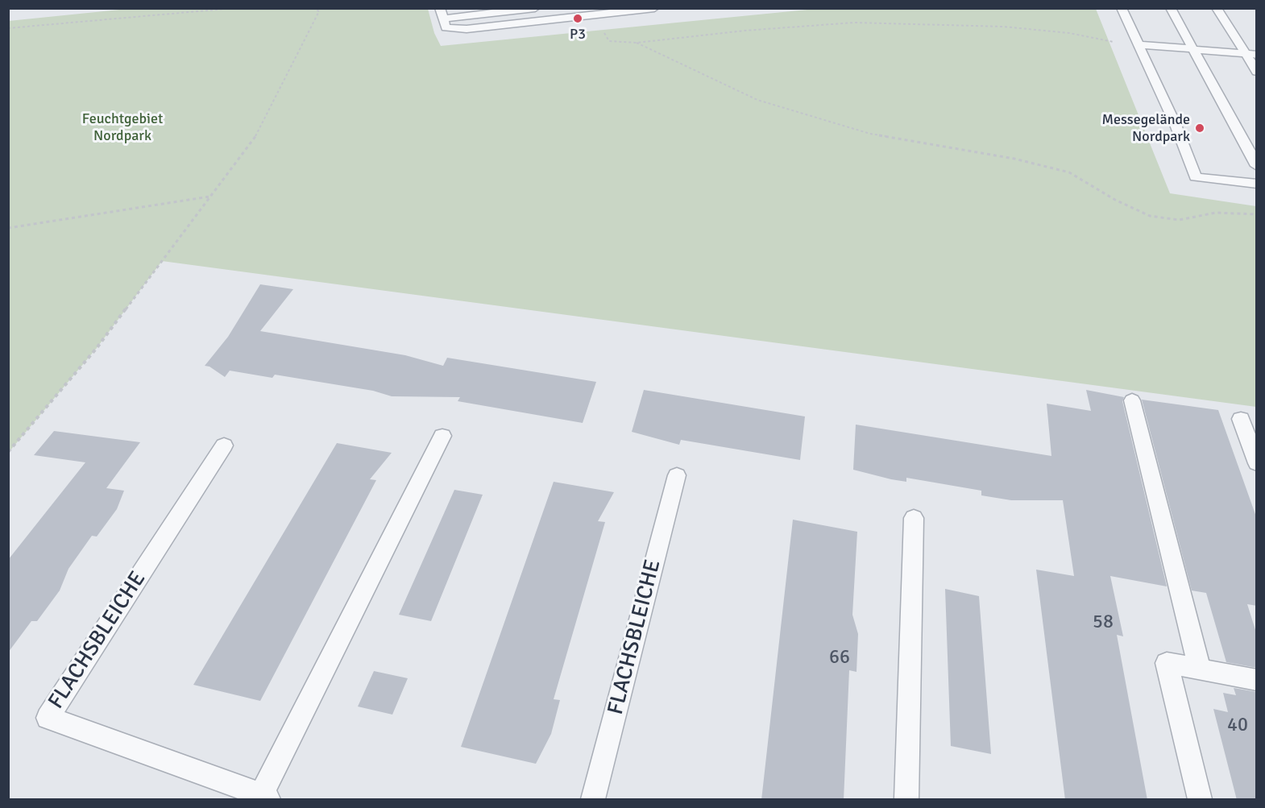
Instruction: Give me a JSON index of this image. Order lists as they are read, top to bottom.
{
  "streets": {
    "lane": ["FLACHSBLEICHE"]
  },
  "parks": ["Feuchtgebiet Nordpark"],
  "places": ["P3", "Messegelände Nordpark"],
  "house_numbers": ["58", "66", "40"]
}
